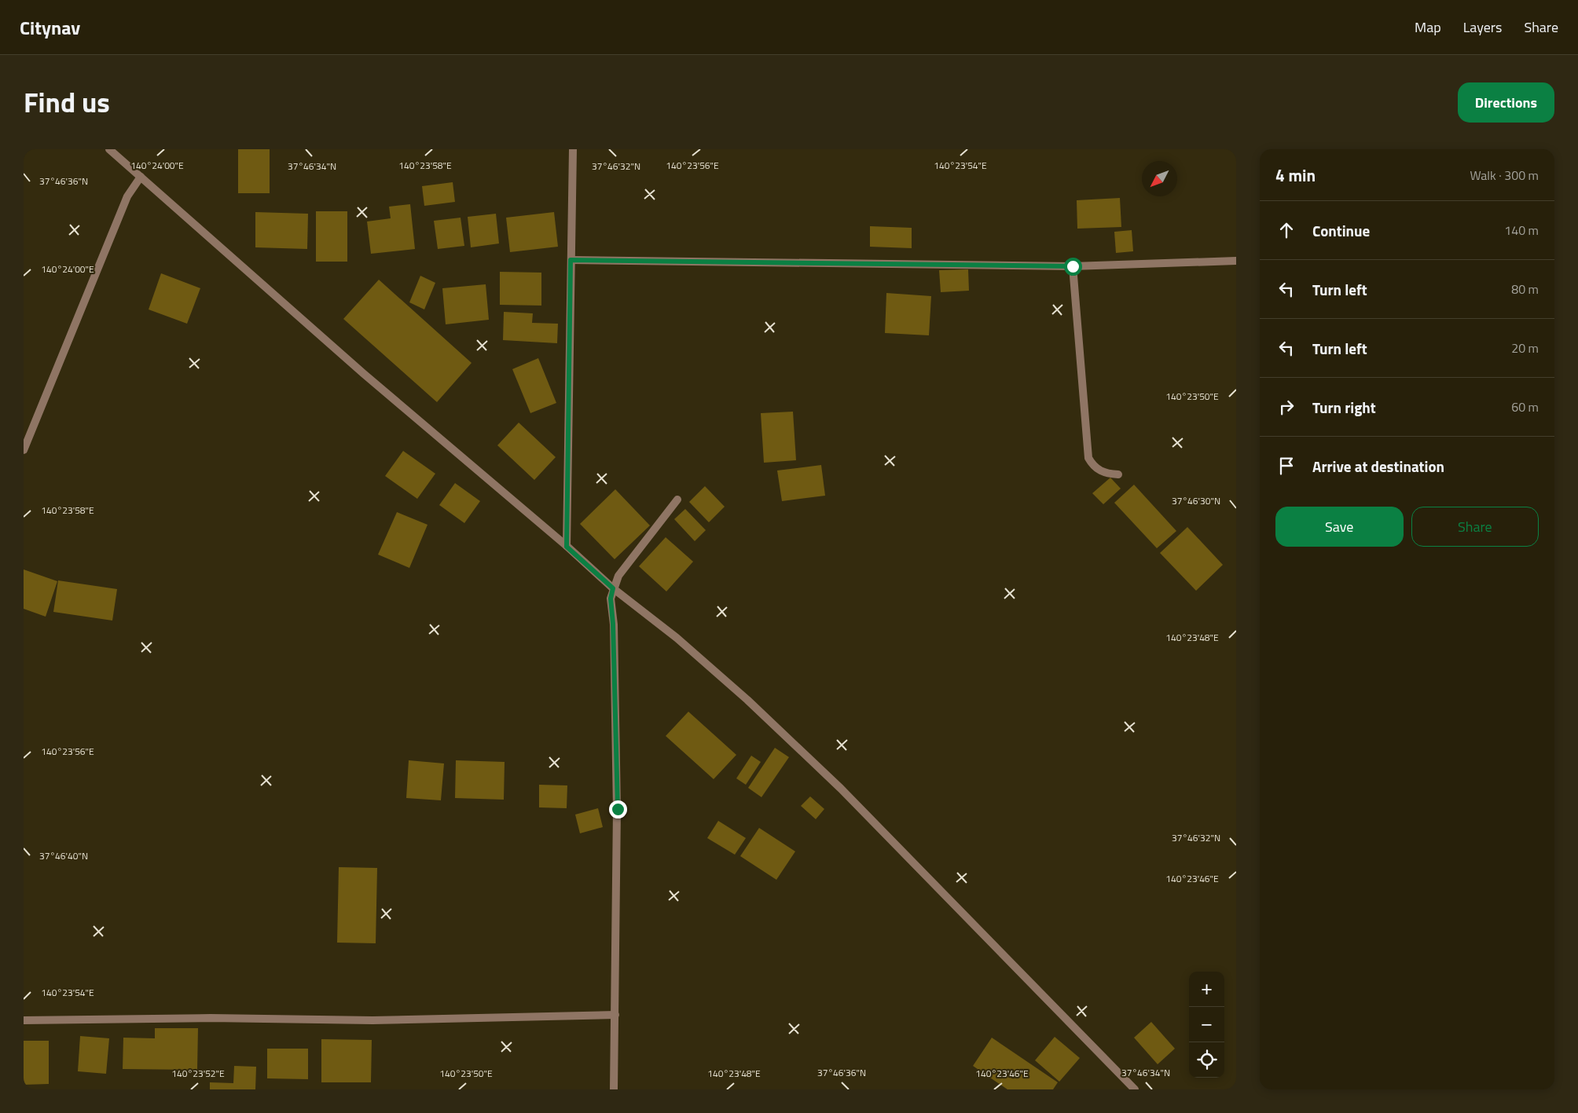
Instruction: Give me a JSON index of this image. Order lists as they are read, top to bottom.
{
  "north": "bottom left",
  "page": {
    "header": "Citynav",
    "nav": ["Map", "Layers", "Share"],
    "title": "Find us",
    "buttons": [
      "Directions",
      ["Save", "Share"]
    ],
    "heading": ["4 min", "Walk · 300 m"],
    "list": [
      ["Continue", "140 m"],
      ["Turn left", "80 m"],
      ["Turn left", "20 m"],
      ["Turn right", "60 m"],
      "Arrive at destination"
    ],
    "map_buttons": ["+", "−"]
  },
  "coordinates": [
    "140°24'00\"E",
    "140°23'58\"E",
    "140°23'56\"E",
    "140°23'54\"E",
    "37°46'32\"N",
    "37°46'34\"N",
    "37°46'36\"N",
    "140°23'50\"E",
    "37°46'30\"N",
    "140°23'48\"E",
    "37°46'40\"N",
    "140°23'46\"E",
    "140°23'52\"E"
  ]
}
